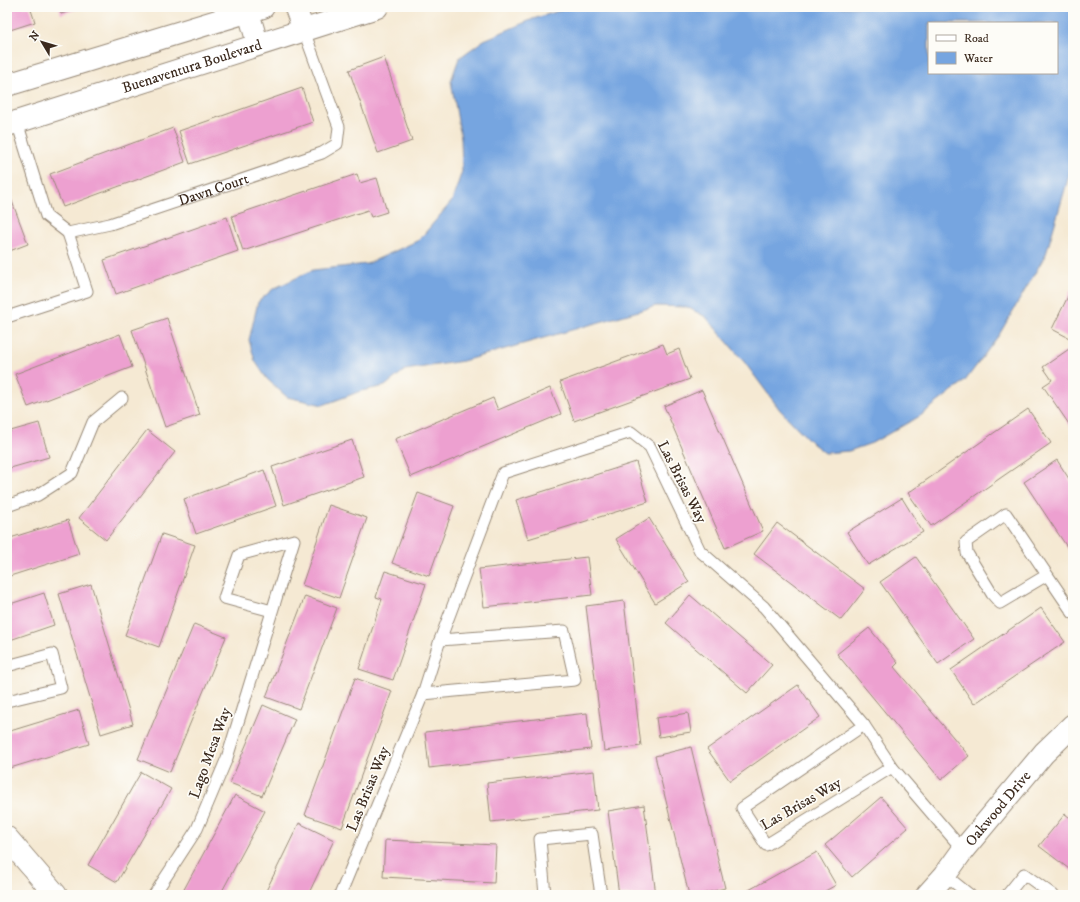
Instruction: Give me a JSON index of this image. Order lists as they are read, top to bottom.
{
  "streets": {
    "main road": ["Buenaventura Boulevard", "Oakwood Drive"],
    "street": ["Dawn Court"],
    "lane": ["Las Brisas Way", "Lago Mesa Way"]
  },
  "crossings": [
    ["Buenaventura Boulevard", "Dawn Court"],
    ["Las Brisas Way", "Oakwood Drive"]
  ],
  "legend": ["Road", "Water"],
  "north": "top left"
}
